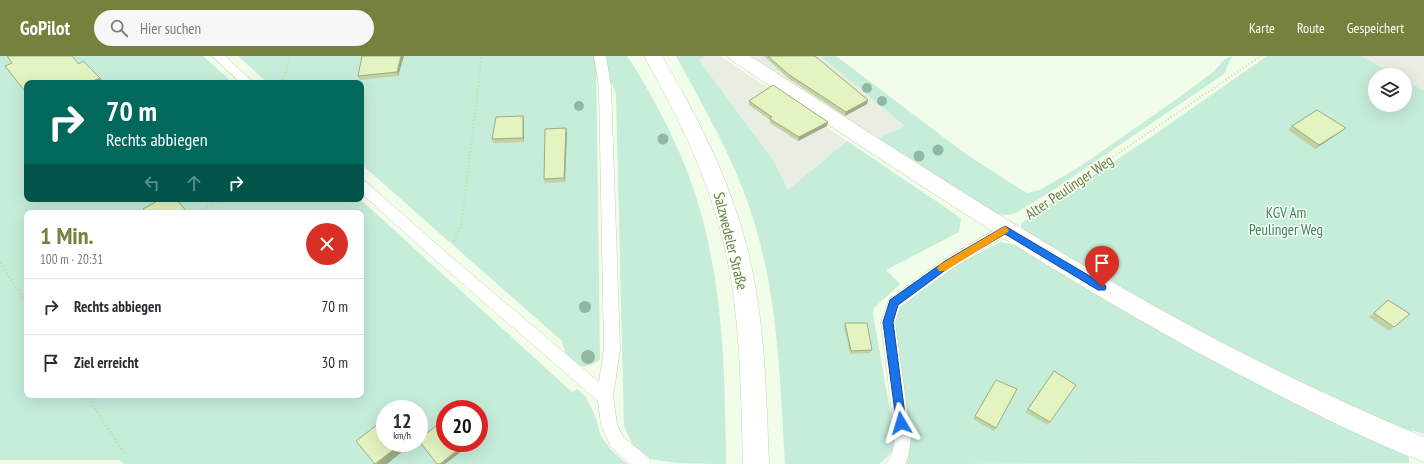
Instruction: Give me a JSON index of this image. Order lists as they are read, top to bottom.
{
  "streets": {
    "street": ["Salzwedeler Straße"],
    "path": ["Alter Peulinger Weg"]
  },
  "parks": ["KGV Am Peulinger Weg"],
  "page": {
    "header": "GoPilot",
    "search": "Hier suchen",
    "nav": ["Karte", "Route", "Gespeichert"],
    "turn": ["70 m", "Rechts abbiegen"],
    "heading": ["1 Min.", "100 m · 20:31"],
    "list": [
      {
        "name": "Rechts abbiegen",
        "value": "70 m"
      },
      {
        "name": "Ziel erreicht",
        "value": "30 m"
      }
    ],
    "speed": "12 km/h",
    "limit": "20"
  }
}
